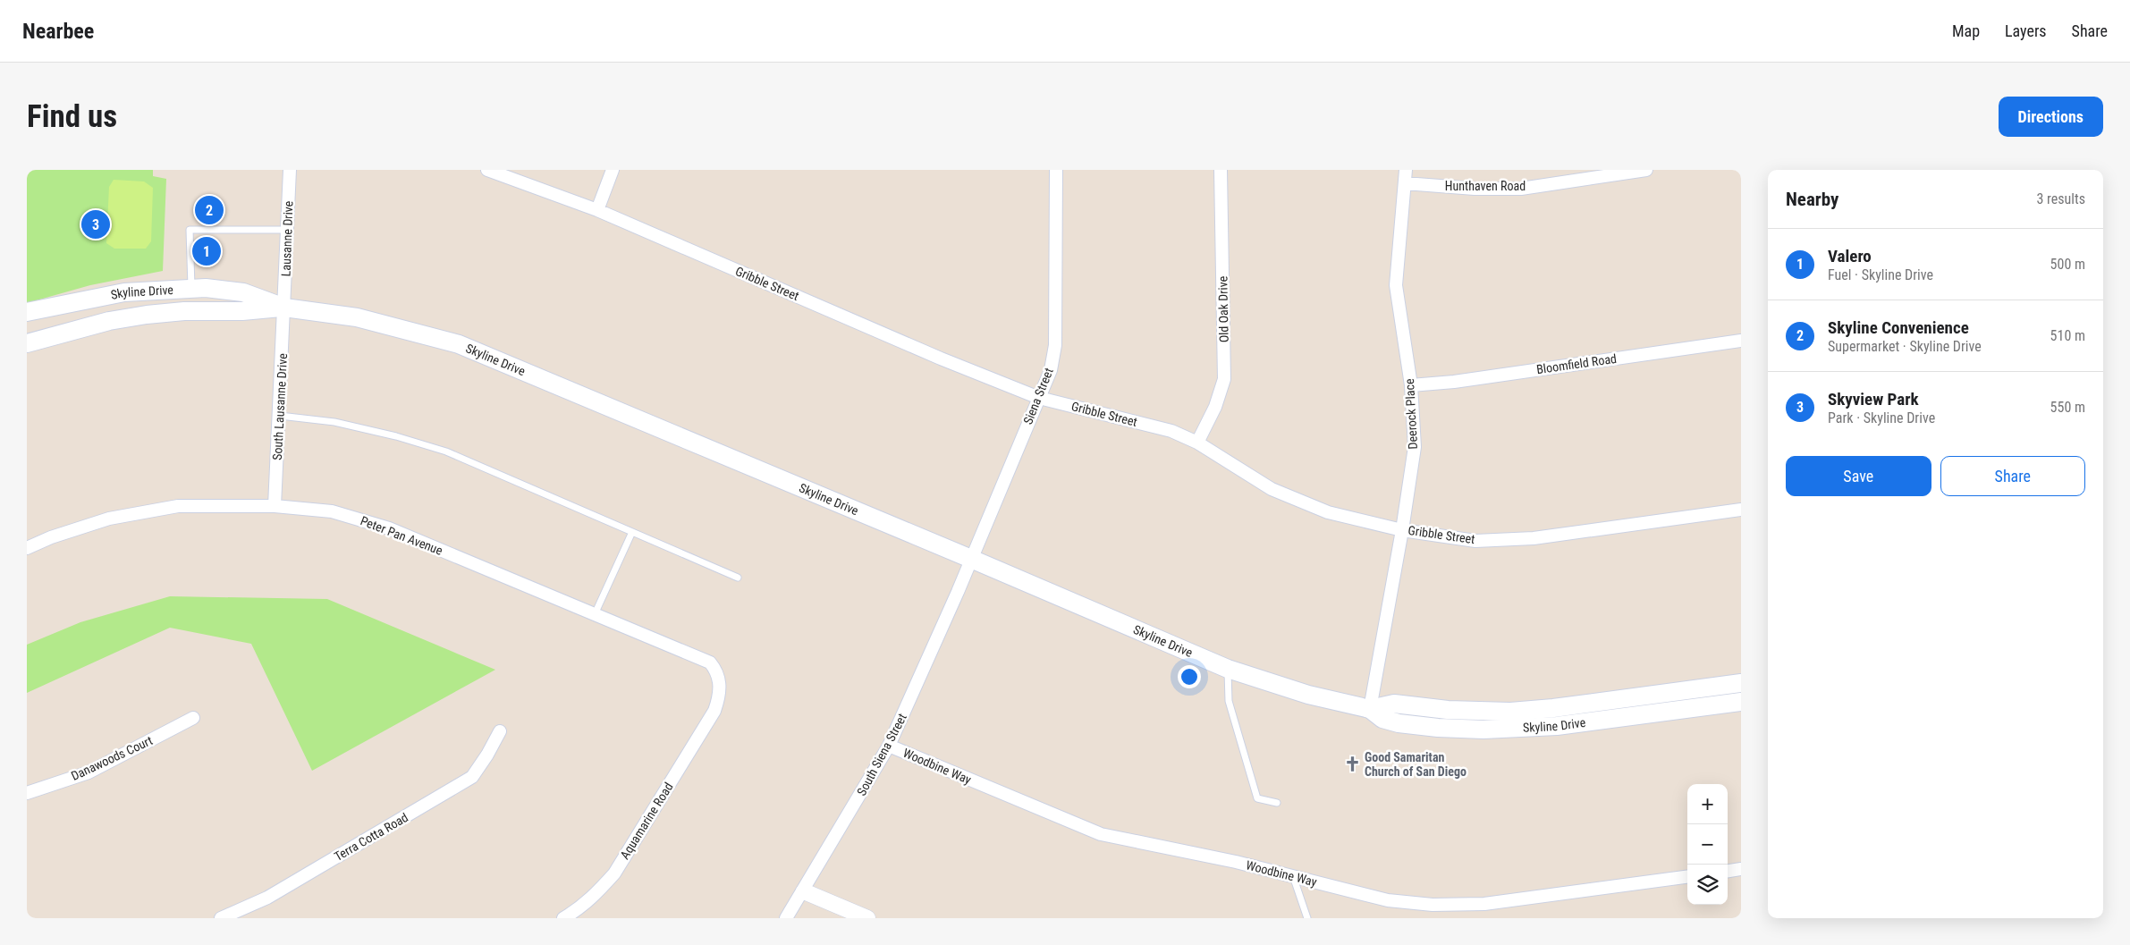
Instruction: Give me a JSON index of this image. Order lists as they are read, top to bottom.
{
  "streets": {
    "main road": ["Skyline Drive"],
    "street": [
      "Hunthaven Road",
      "Lausanne Drive",
      "Gribble Street",
      "Old Oak Drive",
      "Bloomfield Road",
      "Siena Street",
      "South Lausanne Drive",
      "Deerock Place",
      "Peter Pan Avenue",
      "South Siena Street",
      "Danawoods Court",
      "Woodbine Way",
      "Aquamarine Road",
      "Terra Cotta Road"
    ]
  },
  "crossings": [
    ["Hunthaven Road", "Deerock Place"],
    ["Lausanne Drive", "Skyline Drive"],
    ["Lausanne Drive", "South Lausanne Drive"],
    ["Gribble Street", "Old Oak Drive"],
    ["Gribble Street", "Siena Street"],
    ["Gribble Street", "Deerock Place"],
    ["Skyline Drive", "Siena Street"],
    ["Skyline Drive", "South Lausanne Drive"],
    ["Skyline Drive", "Deerock Place"],
    ["Skyline Drive", "South Siena Street"],
    ["Bloomfield Road", "Deerock Place"],
    ["Siena Street", "South Siena Street"],
    ["South Lausanne Drive", "Peter Pan Avenue"],
    ["Peter Pan Avenue", "Aquamarine Road"],
    ["South Siena Street", "Woodbine Way"]
  ],
  "places": {
    "church": ["Good Samaritan Church of San Diego"]
  },
  "page": {
    "header": "Nearbee",
    "nav": ["Map", "Layers", "Share"],
    "buttons": [
      "Directions",
      ["Save", "Share"]
    ],
    "title": "Find us",
    "heading": ["Nearby", "3 results"],
    "pins": ["2", "3", "1"],
    "list": [
      {
        "mark": "1",
        "name": "Valero",
        "note": "Fuel · Skyline Drive",
        "value": "500 m"
      },
      {
        "mark": "2",
        "name": "Skyline Convenience",
        "note": "Supermarket · Skyline Drive",
        "value": "510 m"
      },
      {
        "mark": "3",
        "name": "Skyview Park",
        "note": "Park · Skyline Drive",
        "value": "550 m"
      }
    ],
    "map_buttons": ["+", "−"]
  }
}
